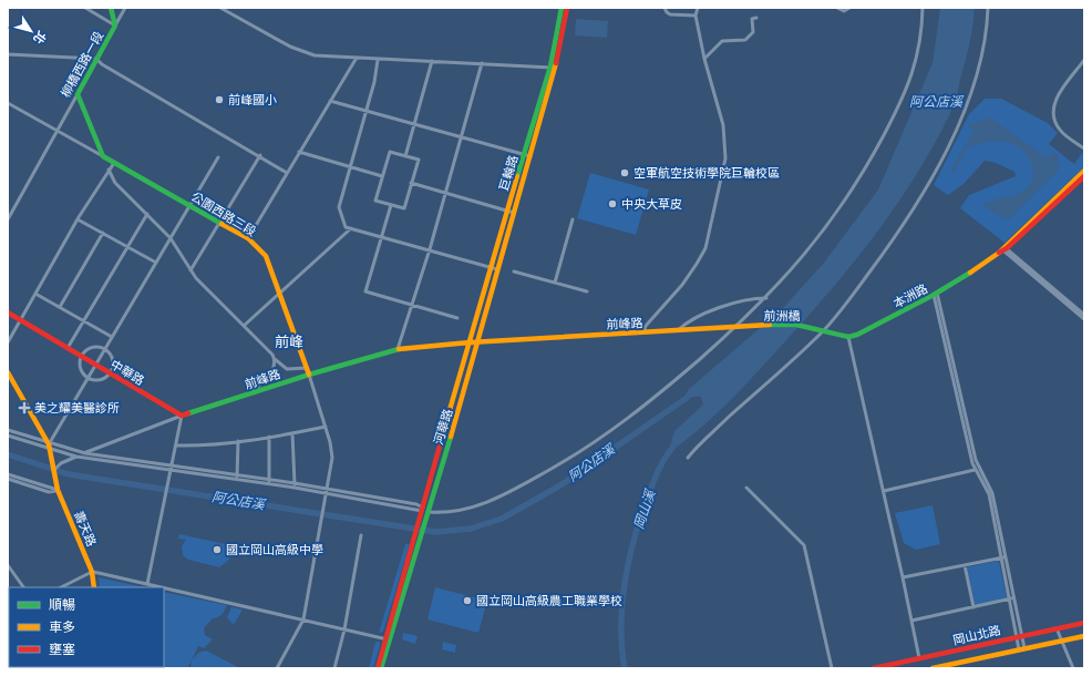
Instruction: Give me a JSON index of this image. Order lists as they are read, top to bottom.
{
  "streets": {
    "main road": [
      "柳橋西路一段",
      "巨輪路",
      "公園西路三段",
      "本洲路",
      "前洲橋",
      "前峰路",
      "中華路",
      "河華路",
      "壽天路",
      "岡山北路"
    ]
  },
  "crossings": [
    ["柳橋西路一段", "公園西路三段"],
    ["巨輪路", "前峰路"],
    ["巨輪路", "河華路"],
    ["公園西路三段", "前峰路"],
    ["前洲橋", "前峰路"],
    ["前峰路", "中華路"],
    ["前峰路", "河華路"],
    ["前峰路", "壽天路"]
  ],
  "districts": ["前峰"],
  "water": ["阿公店溪", "岡山溪"],
  "places": {
    "other": [
      "前峰國小",
      "空軍航空技術學院巨輪校區",
      "中央大草皮",
      "國立岡山高級中學",
      "國立岡山高級農工職業學校"
    ],
    "health": ["美之耀美醫診所"]
  },
  "legend": ["順暢", "車多", "壅塞"],
  "north": "bottom right"
}
